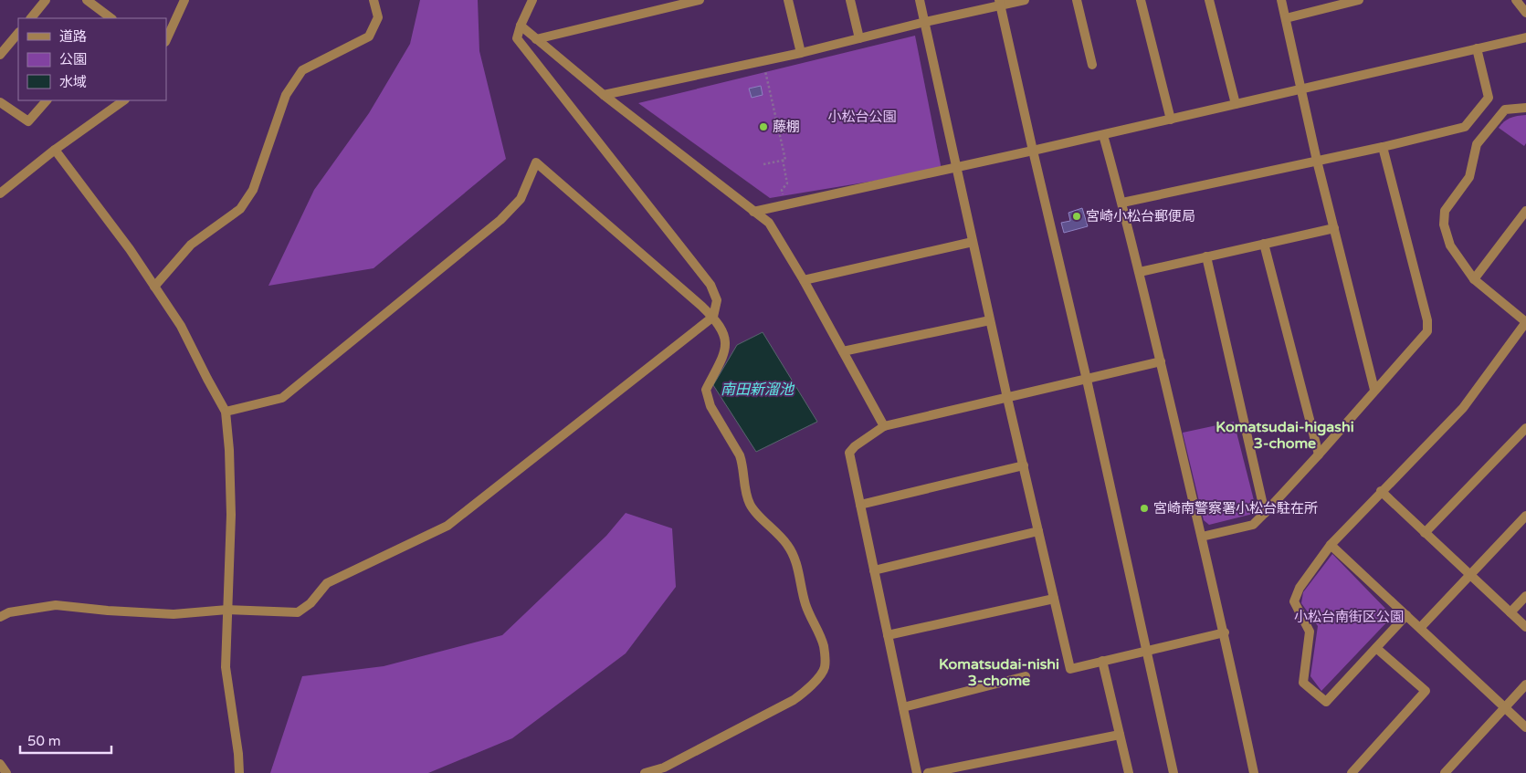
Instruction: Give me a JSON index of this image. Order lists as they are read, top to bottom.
{
  "districts": ["Komatsudai-higashi 3-chome", "Komatsudai-nishi 3-chome"],
  "water": ["南田新溜池"],
  "parks": ["小松台公園", "小松台南街区公園"],
  "places": ["藤棚", "宮崎小松台郵便局", "宮崎南警察署小松台駐在所"],
  "legend": ["道路", "公園", "水域"],
  "scale_bar": "50 m"
}
